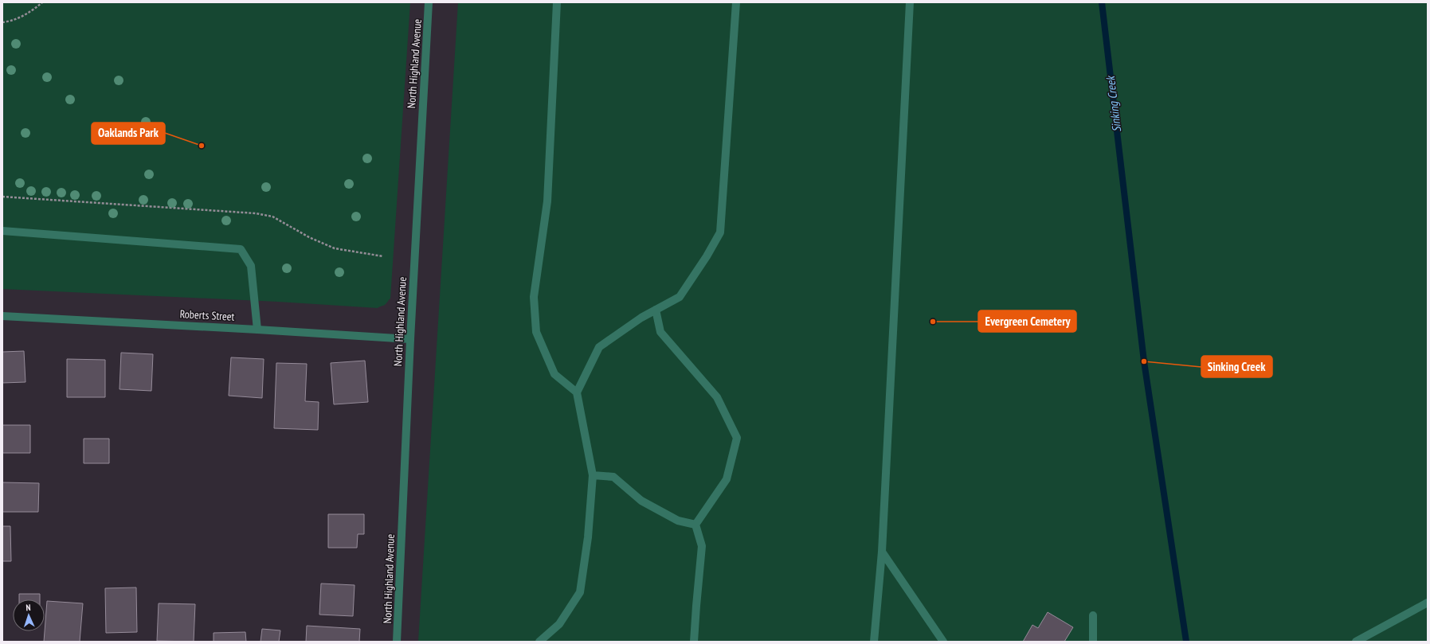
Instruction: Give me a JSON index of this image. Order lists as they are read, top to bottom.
{
  "streets": {
    "street": ["North Highland Avenue", "Roberts Street"]
  },
  "crossings": [
    ["North Highland Avenue", "Roberts Street"]
  ],
  "water": ["Sinking Creek"],
  "places": ["Oaklands Park", "Evergreen Cemetery", "Sinking Creek"],
  "north": "top"
}
